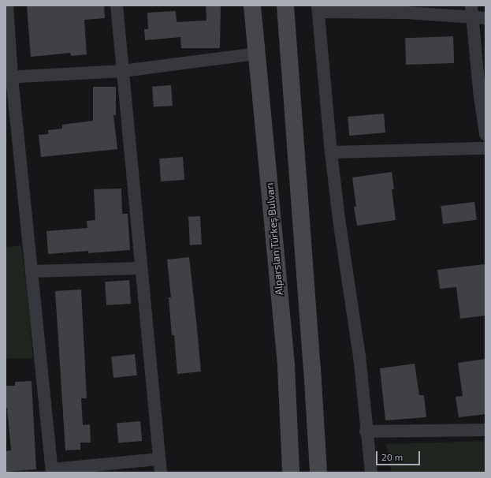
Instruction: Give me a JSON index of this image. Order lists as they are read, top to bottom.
{
  "streets": {
    "main road": ["Alparslan Türkeş Bulvarı"]
  },
  "scale_bar": "20 m"
}
